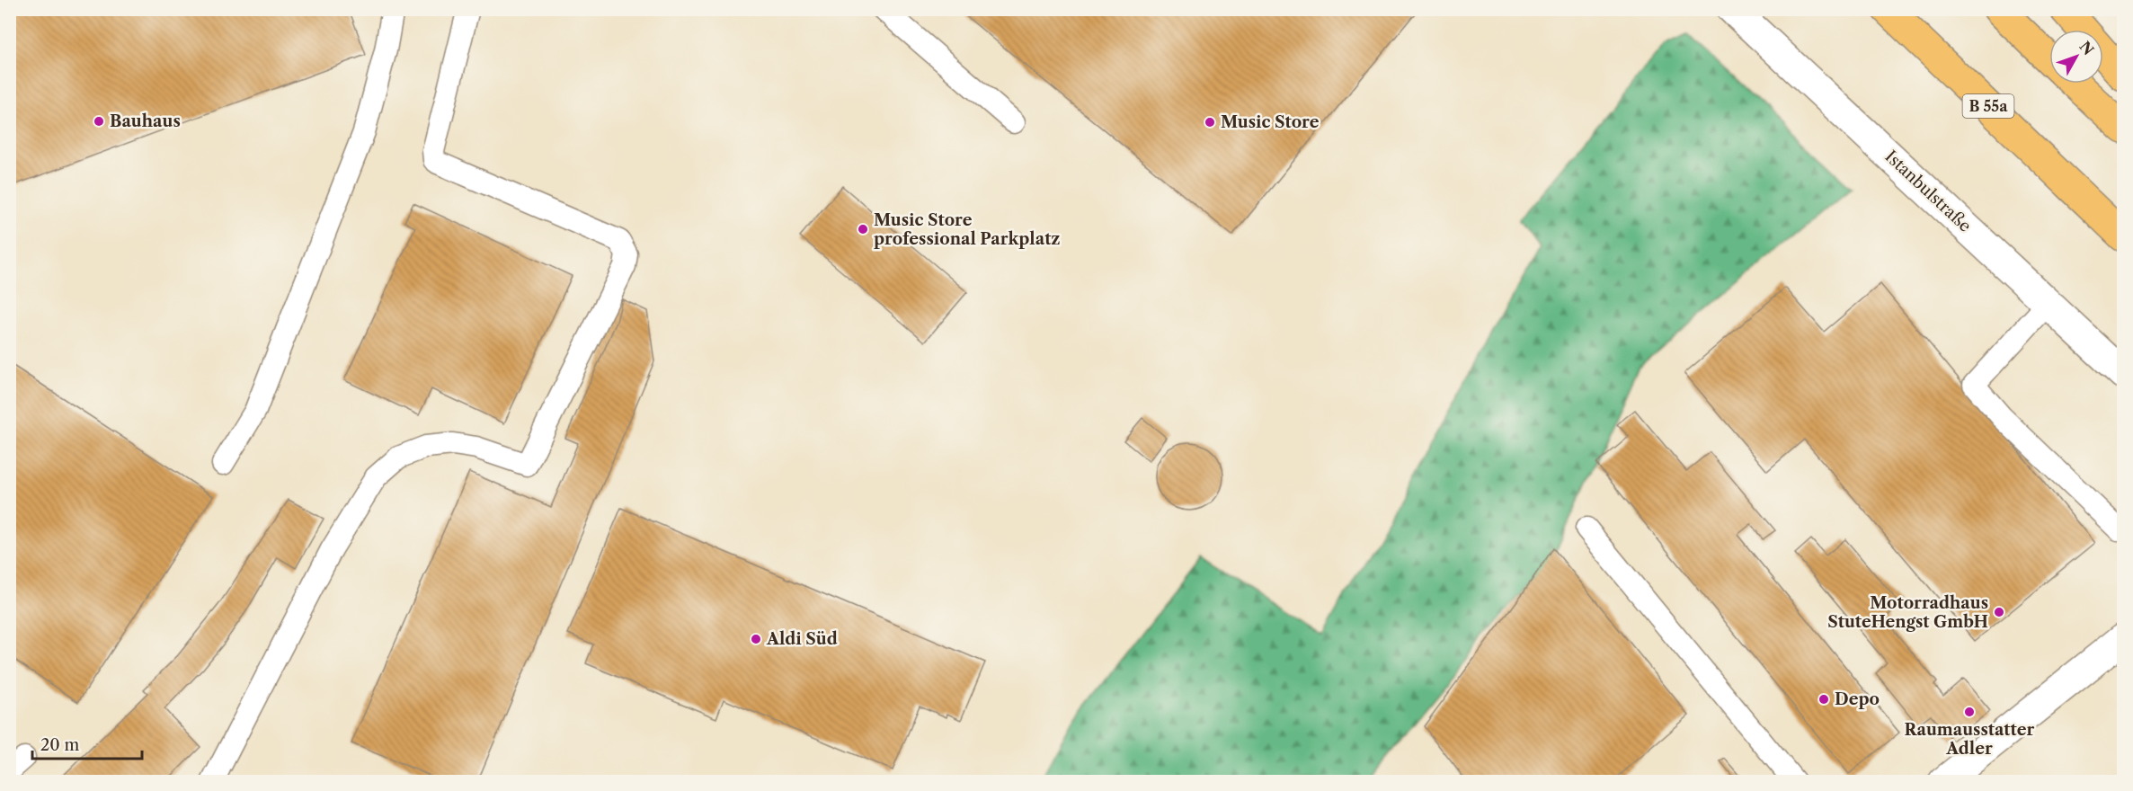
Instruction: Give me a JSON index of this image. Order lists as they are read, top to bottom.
{
  "streets": {
    "highway": ["B 55a"],
    "street": ["Istanbulstraße"]
  },
  "places": [
    "Bauhaus",
    "Music Store",
    "Music Store professional Parkplatz",
    "Motorradhaus StuteHengst GmbH",
    "Aldi Süd",
    "Depo",
    "Raumausstatter Adler"
  ],
  "scale_bar": "20 m",
  "north": "top right"
}
